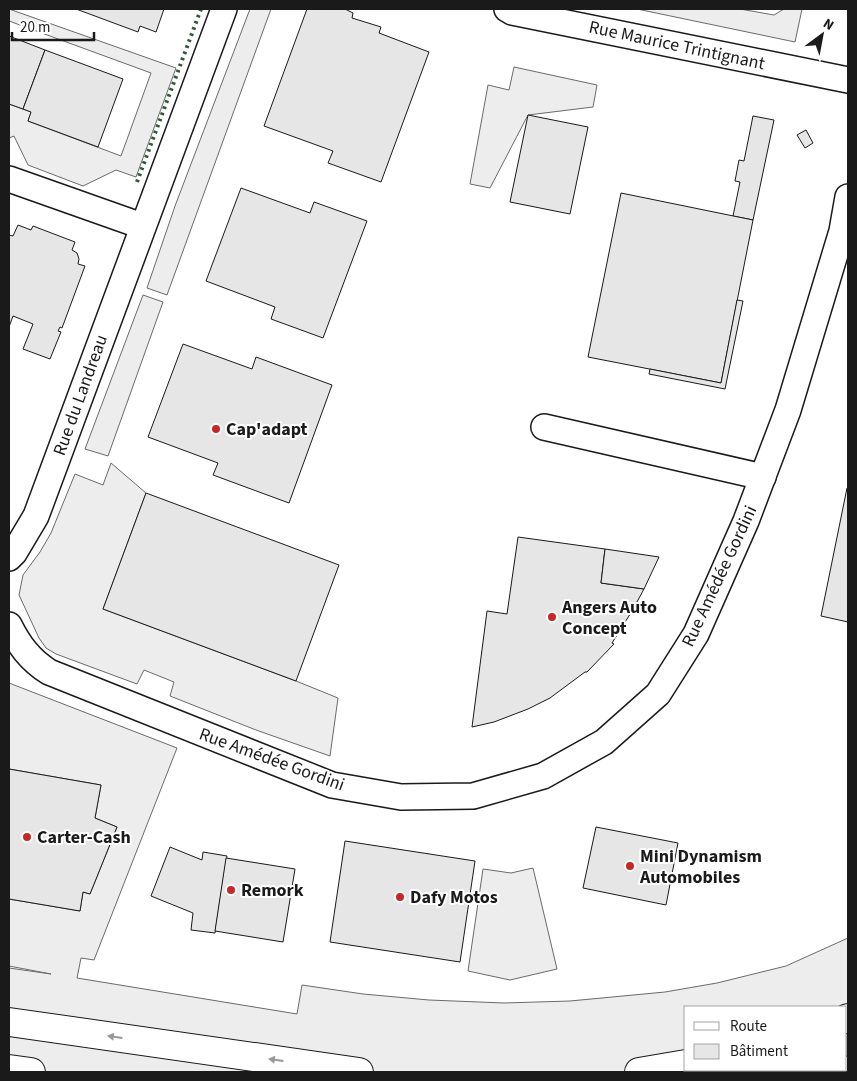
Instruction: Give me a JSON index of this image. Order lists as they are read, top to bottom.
{
  "streets": {
    "street": ["Rue Maurice Trintignant", "Rue du Landreau", "Rue Amédée Gordini"]
  },
  "places": [
    "Cap'adapt",
    "Angers Auto Concept",
    "Carter-Cash",
    "Mini Dynamism Automobiles",
    "Remork",
    "Dafy Motos"
  ],
  "legend": ["Route", "Bâtiment"],
  "scale_bar": "20 m",
  "north": "top right"
}
